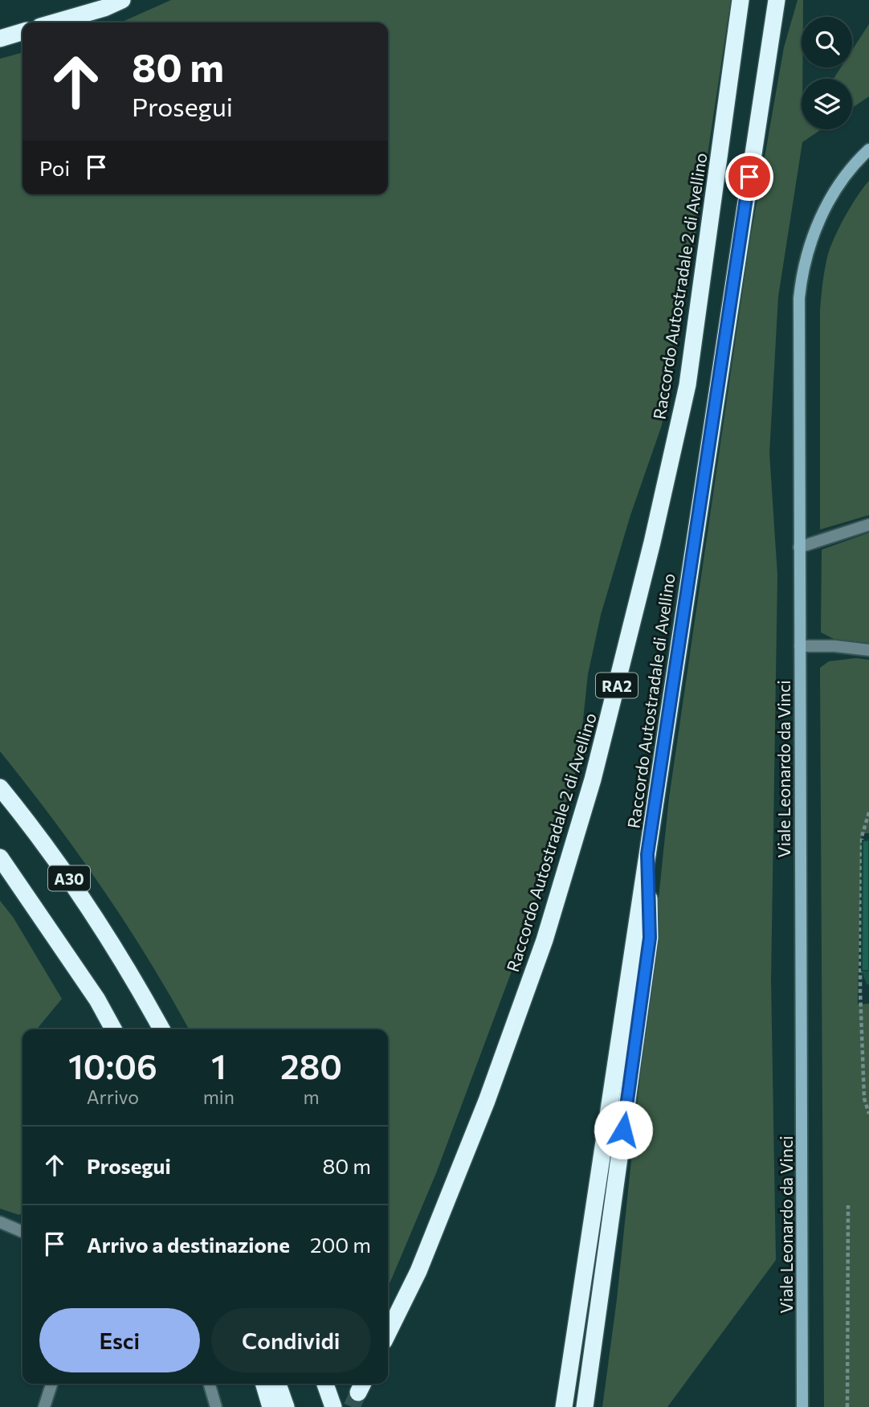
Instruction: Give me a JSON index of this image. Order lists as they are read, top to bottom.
{
  "streets": {
    "highway": [
      "Raccordo Autostradale 2 di Avellino",
      "RA2",
      "Raccordo Autostradale di Avellino",
      "A30"
    ],
    "street": ["Viale Leonardo da Vinci"]
  },
  "page": {
    "turn": ["80 m", "Prosegui"],
    "then": "Poi",
    "eta": [
      "10:06",
      "Arrivo",
      "1",
      "min",
      "280",
      "m"
    ],
    "list": [
      {
        "name": "Prosegui",
        "value": "80 m"
      },
      {
        "name": "Arrivo a destinazione",
        "value": "200 m"
      }
    ],
    "buttons": ["Esci", "Condividi"]
  }
}
